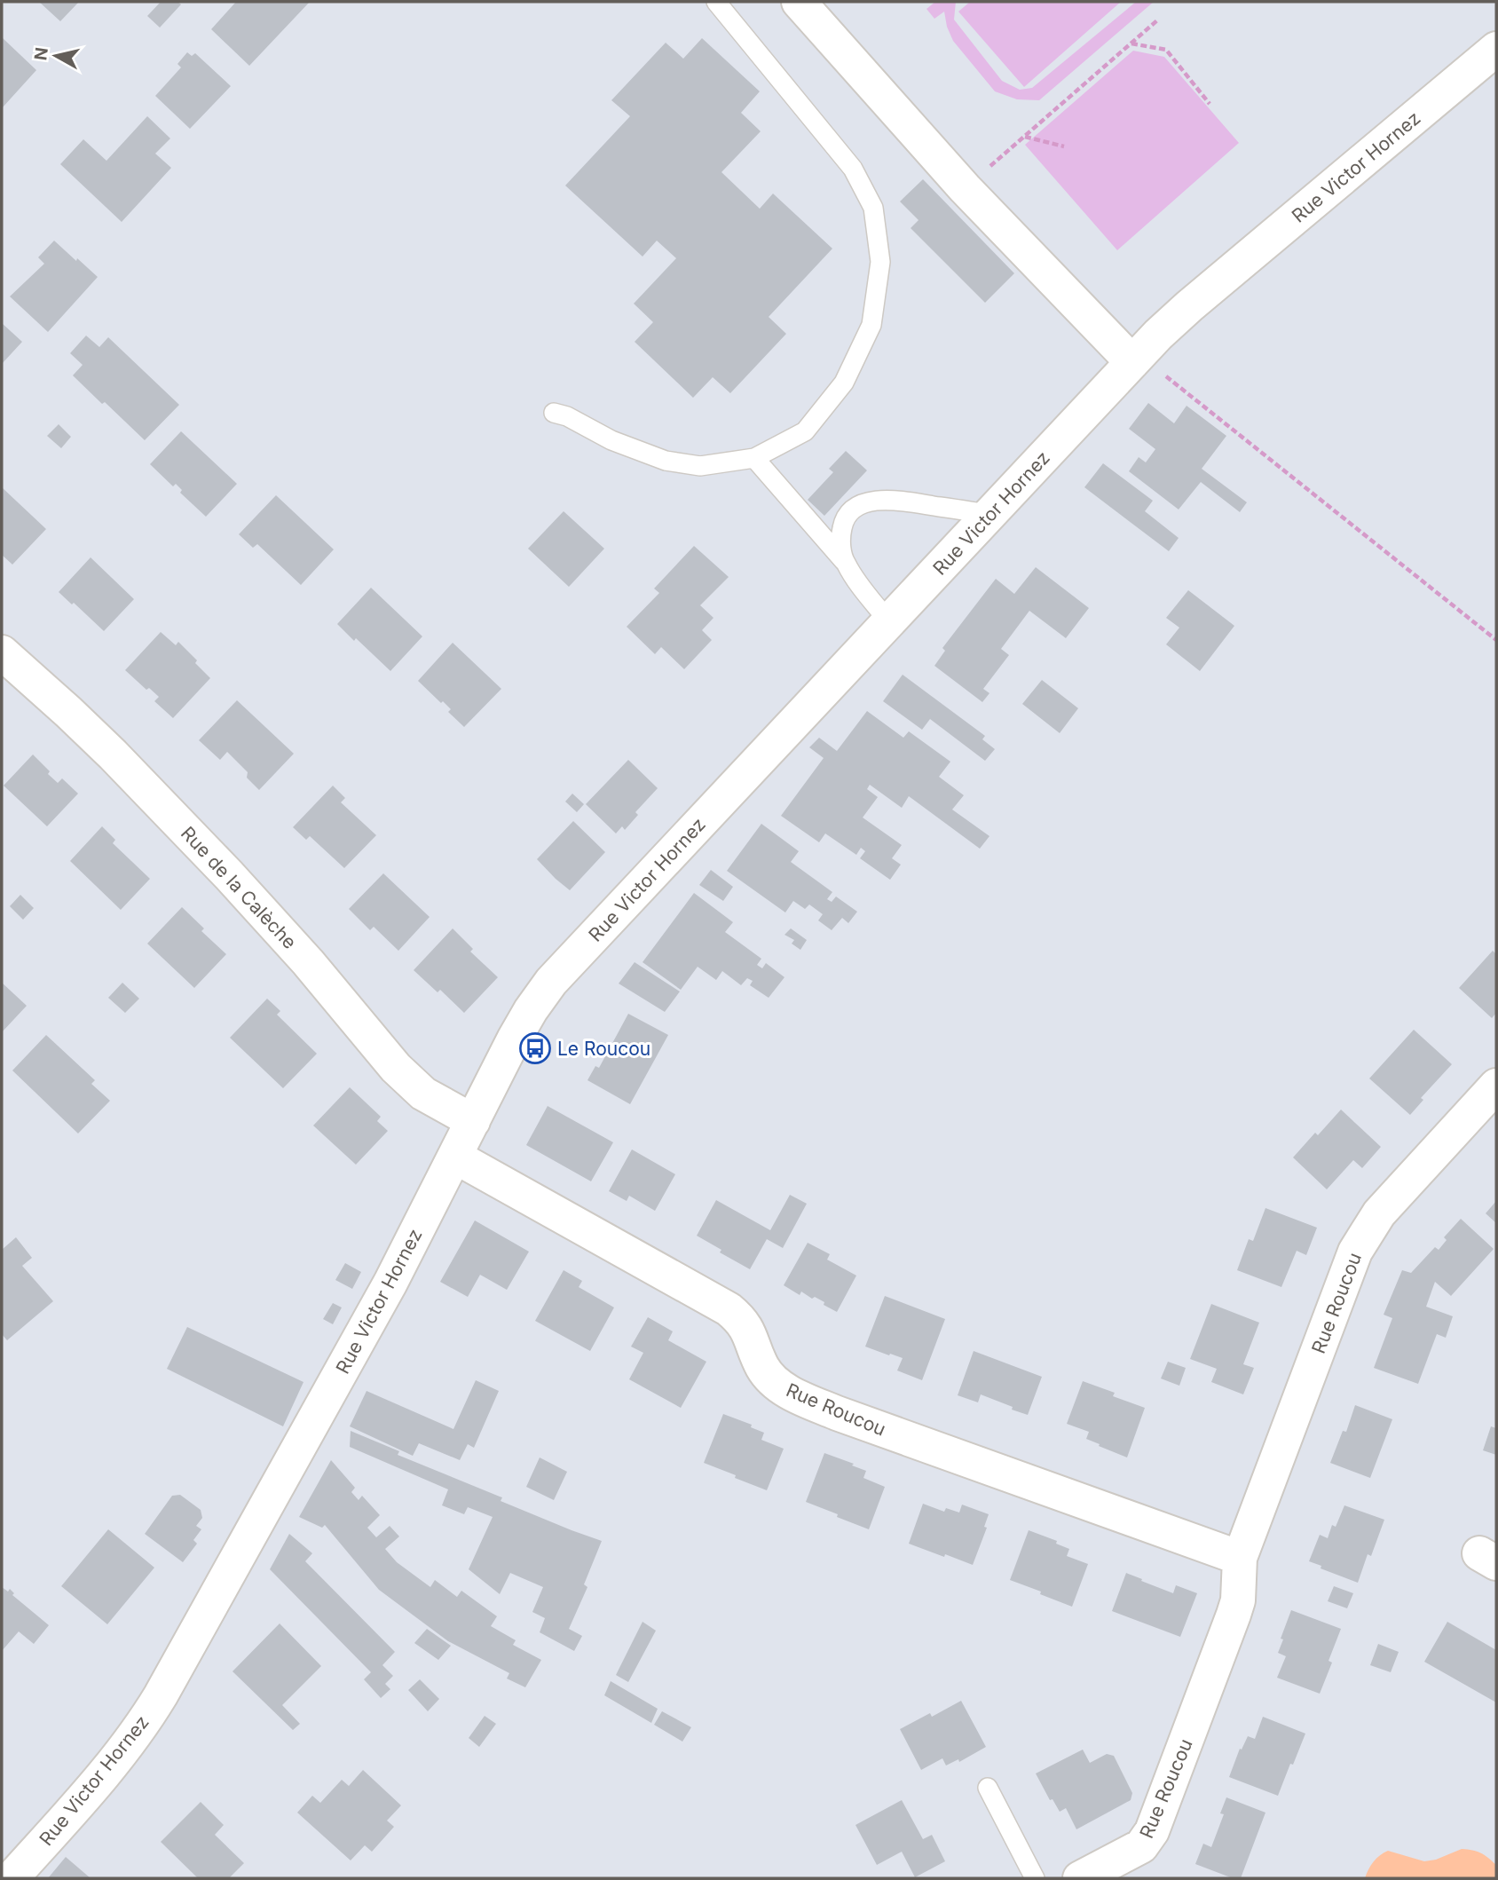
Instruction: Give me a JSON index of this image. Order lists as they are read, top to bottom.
{
  "streets": {
    "street": ["Rue Victor Hornez", "Rue de la Calèche", "Rue Roucou"]
  },
  "crossings": [
    ["Rue Victor Hornez", "Rue de la Calèche"],
    ["Rue Victor Hornez", "Rue Roucou"]
  ],
  "places": {
    "bus stop": ["Le Roucou"]
  },
  "north": "left"
}
